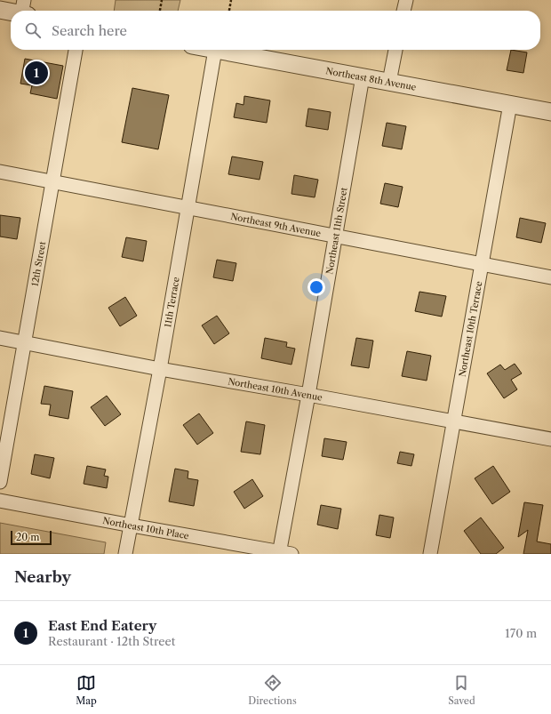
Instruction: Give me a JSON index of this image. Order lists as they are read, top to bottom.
{
  "streets": {
    "street": [
      "Northeast 8th Avenue",
      "Northeast 9th Avenue",
      "Northeast 11th Street",
      "12th Street",
      "11th Terrace",
      "Northeast 10th Terrace",
      "Northeast 10th Avenue",
      "Northeast 10th Place"
    ]
  },
  "crossings": [
    ["Northeast 8th Avenue", "Northeast 11th Street"],
    ["Northeast 8th Avenue", "11th Terrace"],
    ["Northeast 8th Avenue", "Northeast 10th Terrace"],
    ["Northeast 9th Avenue", "Northeast 11th Street"],
    ["Northeast 9th Avenue", "12th Street"],
    ["Northeast 9th Avenue", "11th Terrace"],
    ["Northeast 9th Avenue", "Northeast 10th Terrace"],
    ["Northeast 11th Street", "Northeast 10th Avenue"],
    ["Northeast 11th Street", "Northeast 10th Place"],
    ["12th Street", "Northeast 10th Avenue"],
    ["11th Terrace", "Northeast 10th Avenue"],
    ["11th Terrace", "Northeast 10th Place"],
    ["Northeast 10th Terrace", "Northeast 10th Avenue"]
  ],
  "scale_bar": "20 m",
  "page": {
    "search": "Search here",
    "pins": "1",
    "scale": "20 m",
    "heading": "Nearby",
    "list": [
      {
        "mark": "1",
        "name": "East End Eatery",
        "note": "Restaurant · 12th Street",
        "value": "170 m"
      }
    ],
    "nav": ["Map", "Directions", "Saved"]
  }
}
